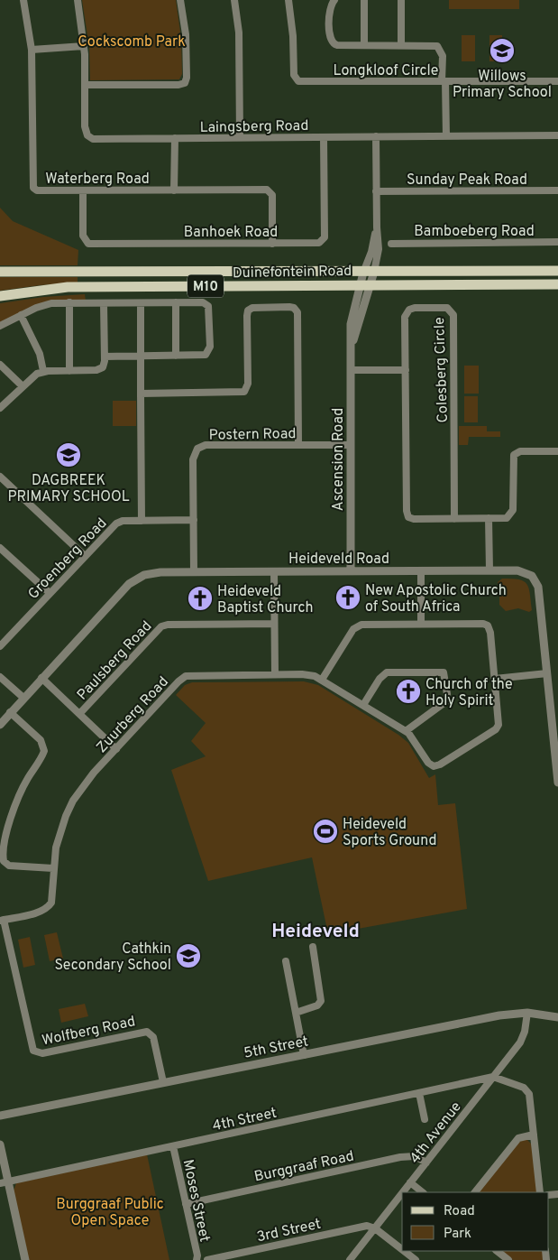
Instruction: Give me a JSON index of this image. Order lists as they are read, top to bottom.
{
  "streets": {
    "main road": ["Duinefontein Road", "M10"],
    "street": [
      "Longkloof Circle",
      "Laingsberg Road",
      "Waterberg Road",
      "Sunday Peak Road",
      "Bamboeberg Road",
      "Banhoek Road",
      "Colesberg Circle",
      "Postern Road",
      "Ascension Road",
      "Groenberg Road",
      "Heideveld Road",
      "Paulsberg Road",
      "Zuurberg Road",
      "Wolfberg Road",
      "5th Street",
      "4th Street",
      "4th Avenue",
      "Burggraaf Road",
      "Moses Street",
      "3rd Street"
    ]
  },
  "crossings": [
    ["Laingsberg Road", "Banhoek Road"],
    ["Waterberg Road", "Banhoek Road"],
    ["Duinefontein Road", "Ascension Road"],
    ["Postern Road", "Ascension Road"],
    ["Postern Road", "Groenberg Road"],
    ["Postern Road", "Heideveld Road"],
    ["Ascension Road", "Heideveld Road"],
    ["Zuurberg Road", "Wolfberg Road"],
    ["Wolfberg Road", "5th Street"],
    ["5th Street", "4th Avenue"],
    ["4th Street", "4th Avenue"],
    ["4th Street", "Moses Street"],
    ["4th Avenue", "Burggraaf Road"],
    ["4th Avenue", "3rd Street"],
    ["Burggraaf Road", "Moses Street"]
  ],
  "districts": ["Heideveld"],
  "parks": ["Cockscomb Park", "Burggraaf Public Open Space"],
  "places": {
    "school or university": ["Willows Primary School", "DAGBREEK PRIMARY SCHOOL", "Cathkin Secondary School"],
    "church": ["New Apostolic Church of South Africa", "Heideveld Baptist Church", "Church of the Holy Spirit"],
    "sports": ["Heideveld Sports Ground"]
  },
  "legend": ["Road", "Park"]
}
